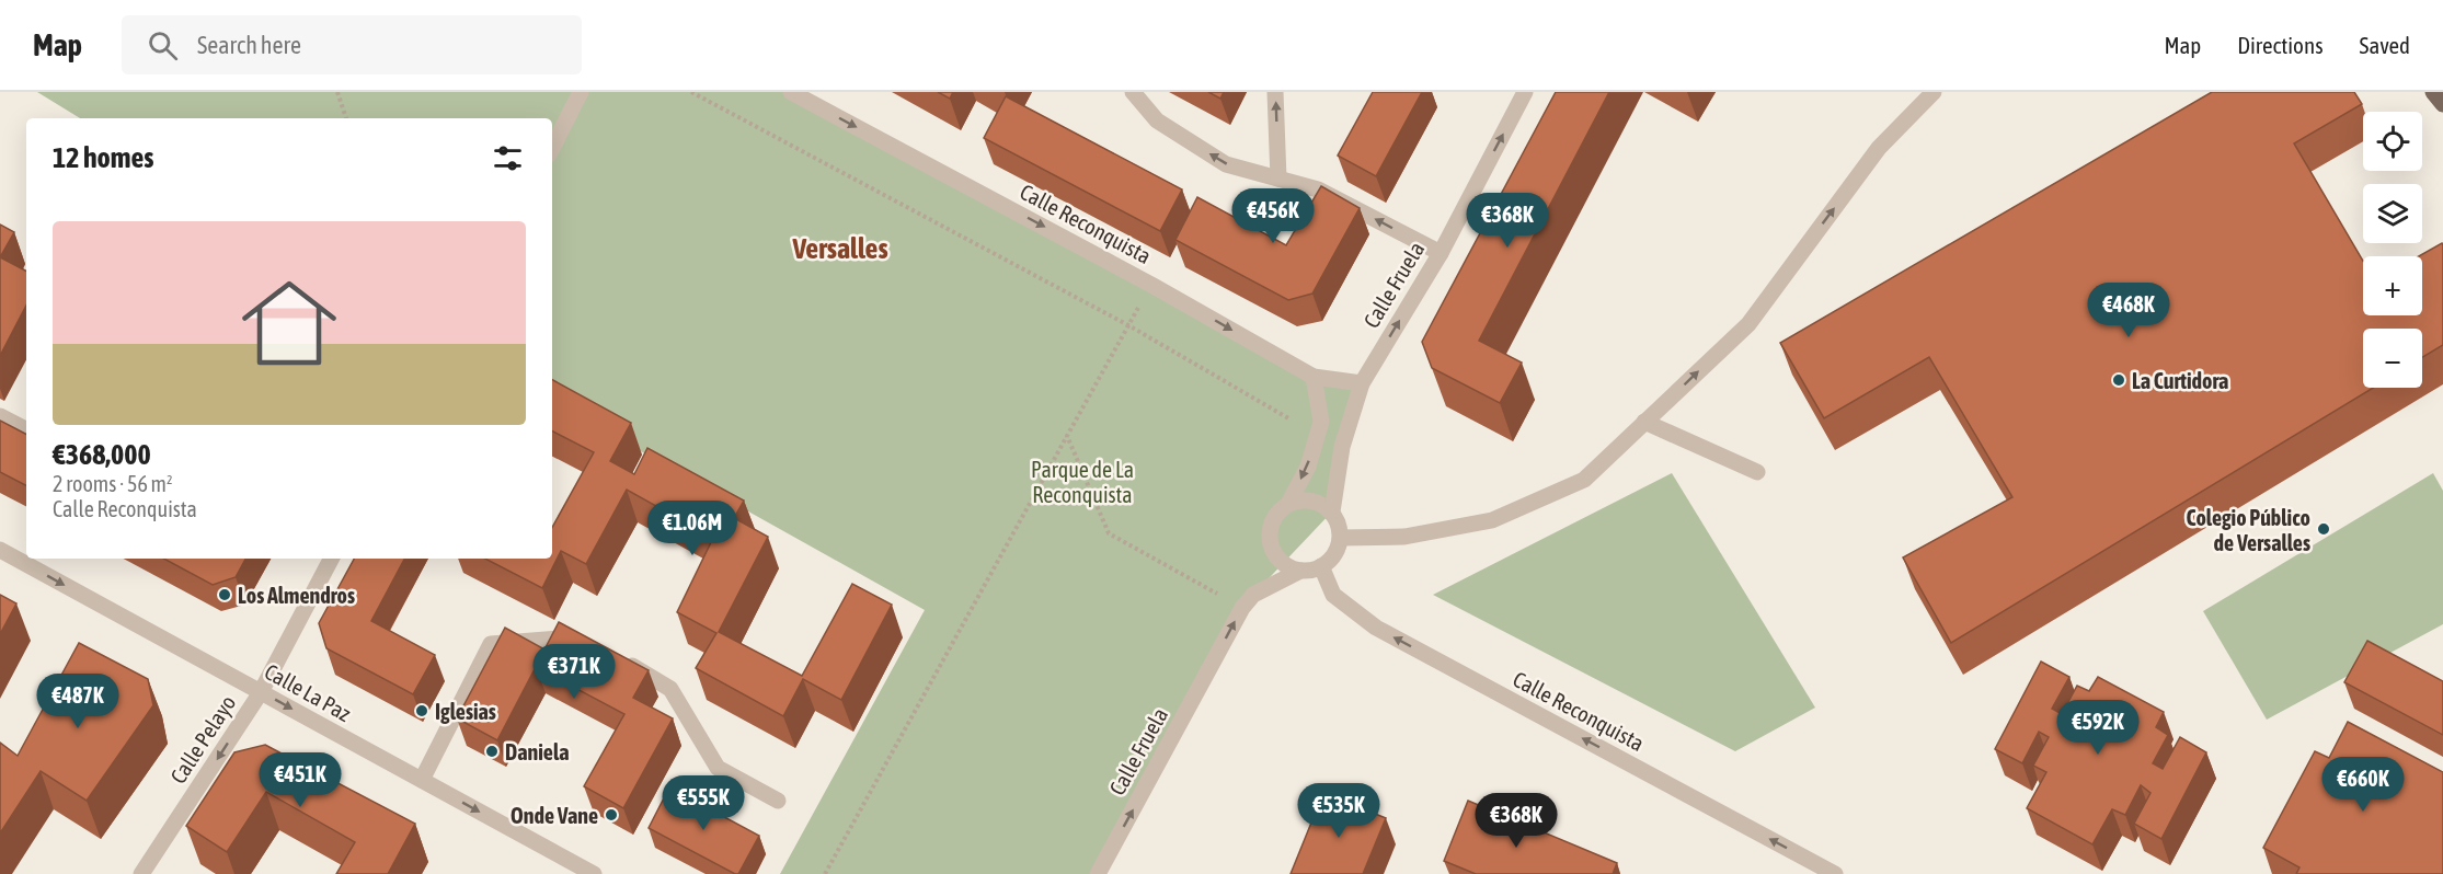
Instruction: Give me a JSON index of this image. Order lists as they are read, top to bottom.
{
  "streets": {
    "street": [
      "Calle Reconquista",
      "Calle Fruela",
      "Calle La Paz",
      "Calle Pelayo"
    ]
  },
  "crossings": [
    ["Calle Reconquista", "Calle Fruela"],
    ["Calle La Paz", "Calle Pelayo"]
  ],
  "one_way": ["Calle Fruela", "Calle La Paz", "Calle Pelayo"],
  "districts": ["Versalles"],
  "parks": ["Parque de La Reconquista"],
  "places": [
    "La Curtidora",
    "Colegio Público de Versalles",
    "Los Almendros",
    "Iglesias",
    "Daniela",
    "Onde Vane"
  ],
  "page": {
    "header": "Map",
    "search": "Search here",
    "nav": ["Map", "Directions", "Saved"],
    "map_buttons": ["+", "−"],
    "heading": "12 homes",
    "price": [
      "€456K",
      "€368K",
      "€468K",
      "€1.06M",
      "€371K",
      "€487K",
      "€592K",
      "€451K",
      "€660K",
      "€555K",
      "€535K",
      "€368K"
    ],
    "list": [
      {
        "name": "€368,000",
        "note": "2 rooms · 56 m² · Calle Reconquista"
      }
    ]
  }
}
